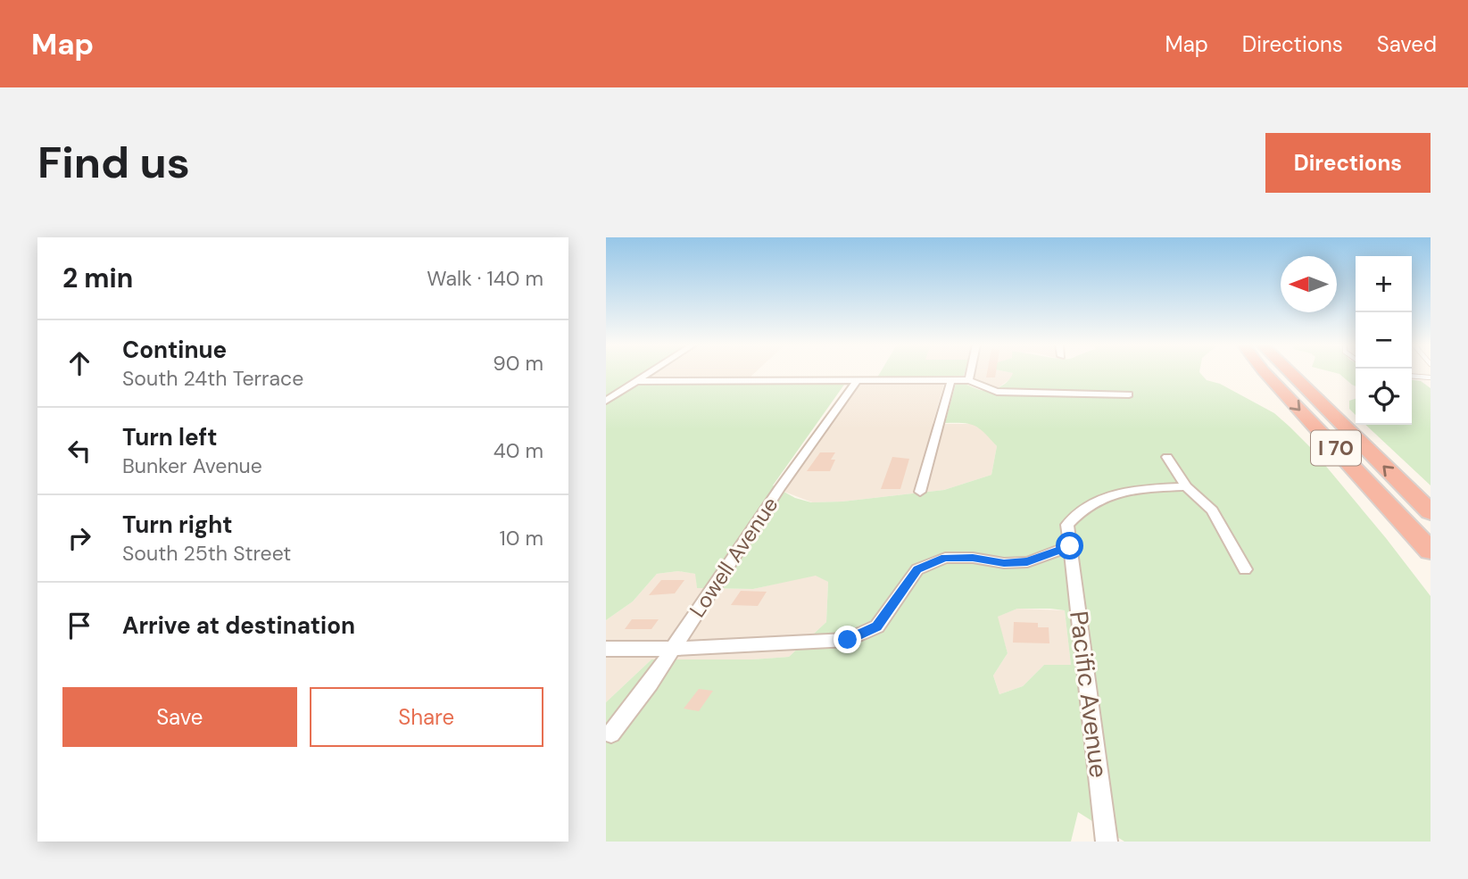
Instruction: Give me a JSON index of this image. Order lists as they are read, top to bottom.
{
  "streets": {
    "highway": ["I 70"],
    "street": ["Lowell Avenue", "Pacific Avenue"]
  },
  "north": "left",
  "page": {
    "header": "Map",
    "nav": ["Map", "Directions", "Saved"],
    "buttons": [
      "Directions",
      ["Save", "Share"]
    ],
    "title": "Find us",
    "heading": ["2 min", "Walk · 140 m"],
    "map_buttons": ["+", "−"],
    "list": [
      ["Continue", "South 24th Terrace", "90 m"],
      ["Turn left", "Bunker Avenue", "40 m"],
      ["Turn right", "South 25th Street", "10 m"],
      "Arrive at destination"
    ]
  }
}
